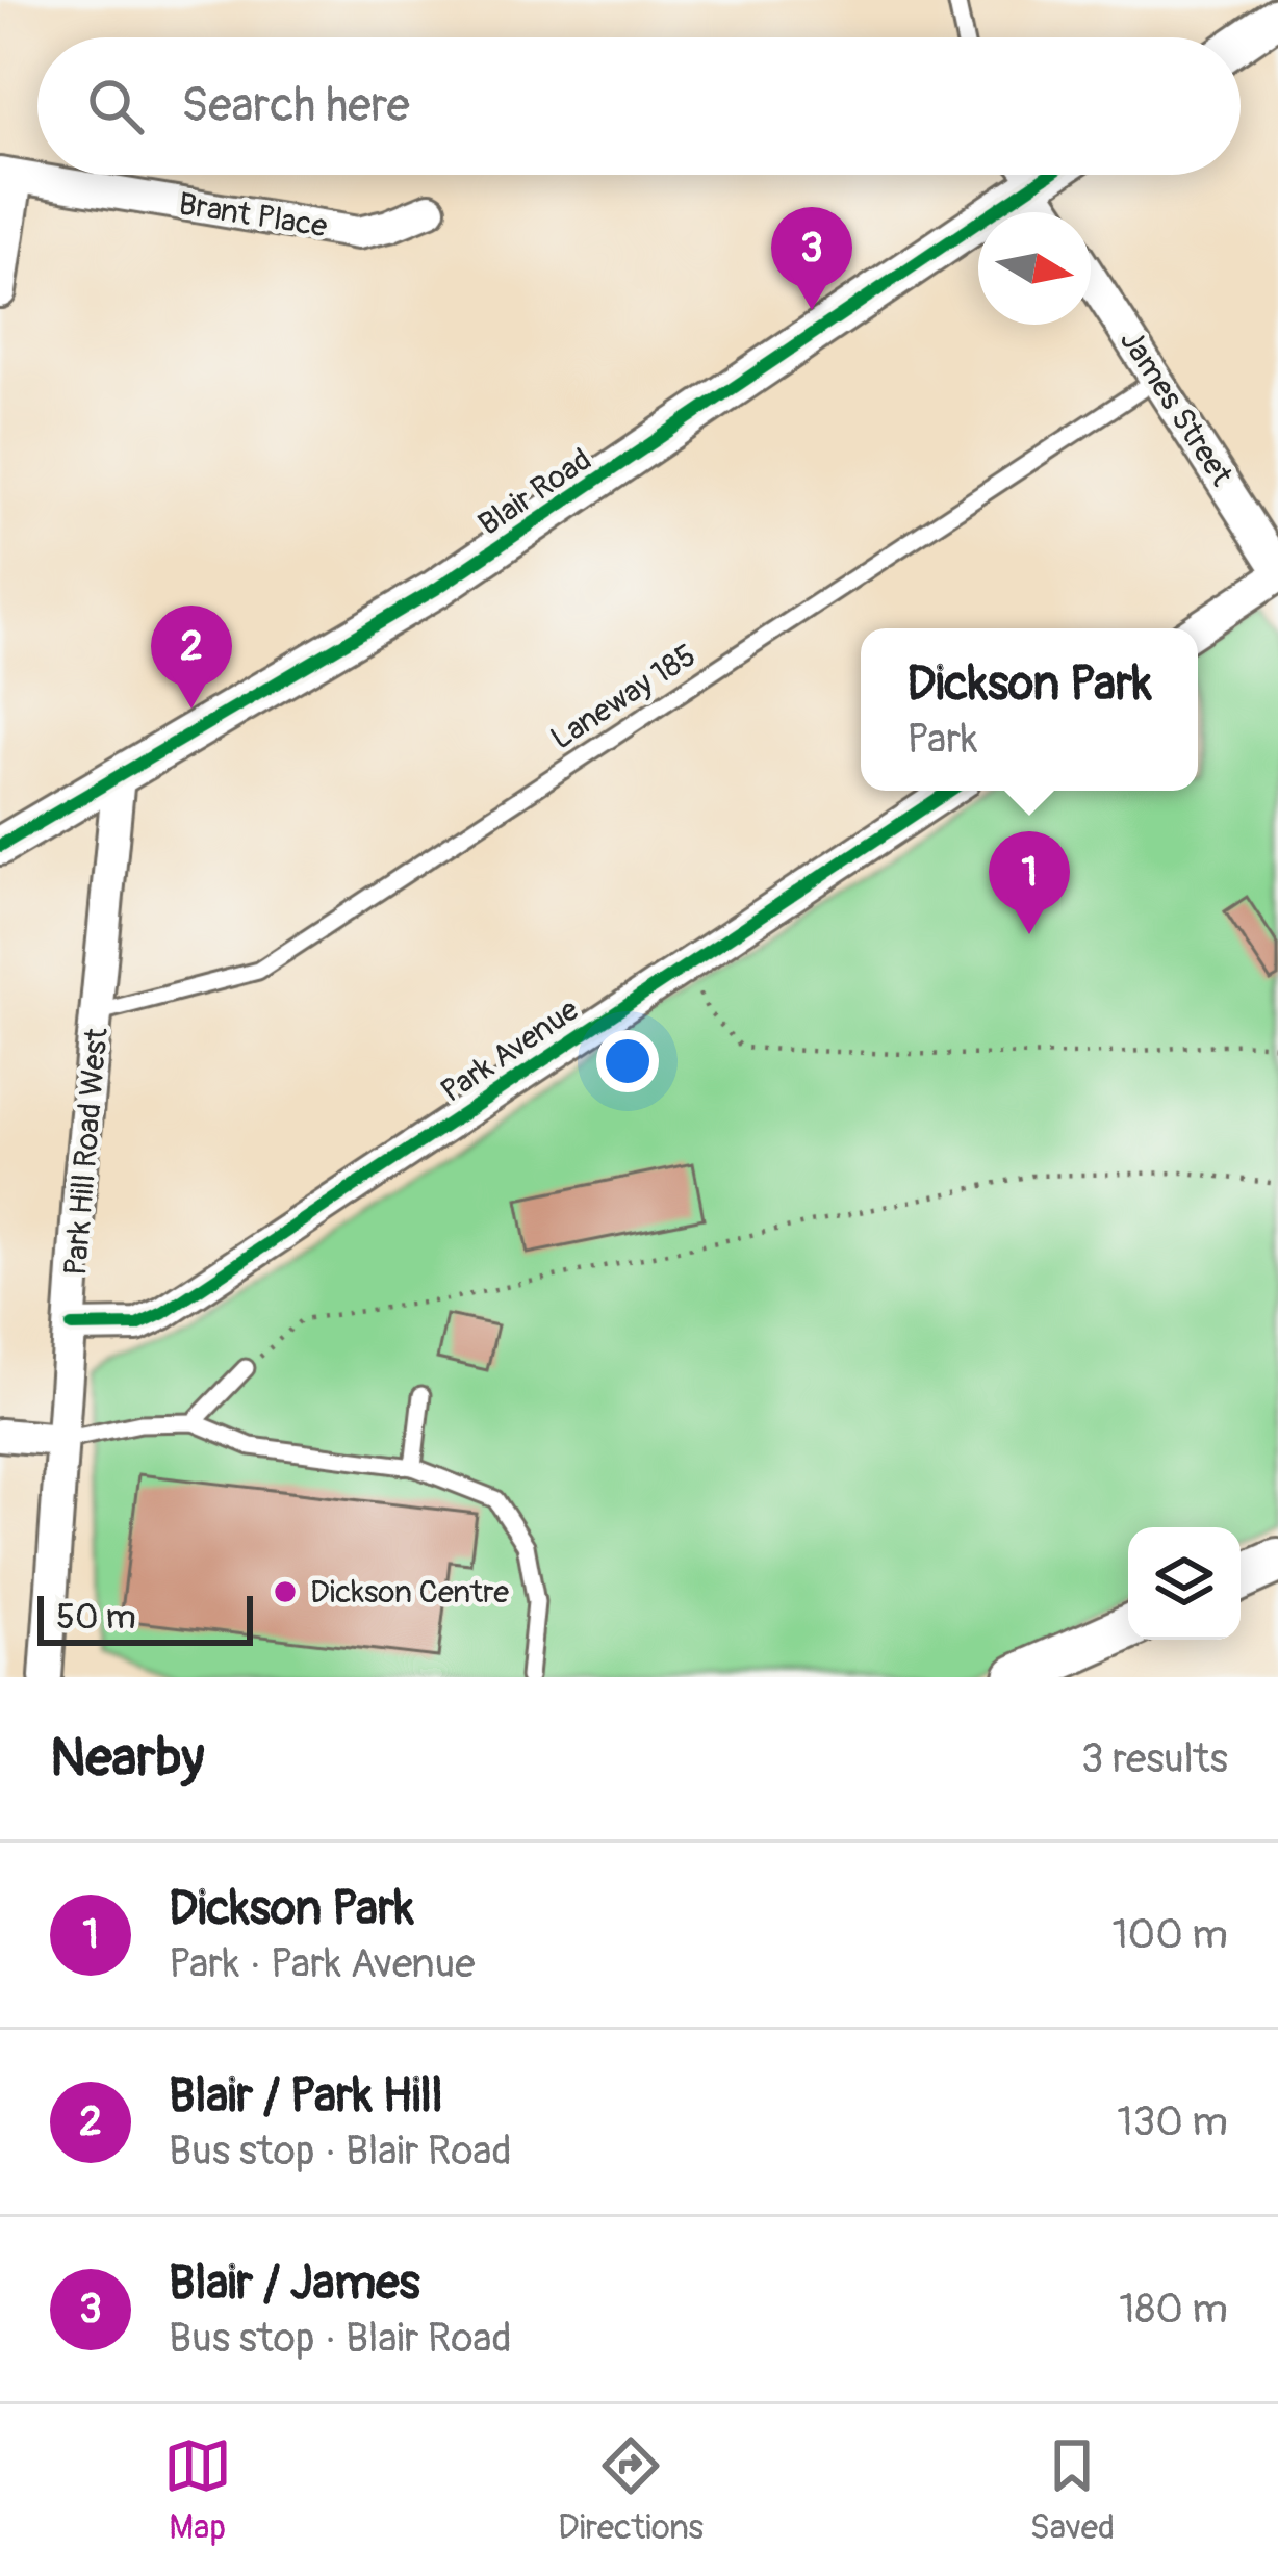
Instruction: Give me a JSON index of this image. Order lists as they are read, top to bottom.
{
  "streets": {
    "street": [
      "Brant Place",
      "James Street",
      "Blair Road",
      "Park Avenue",
      "Park Hill Road West"
    ],
    "lane": ["Laneway 185"]
  },
  "crossings": [
    ["James Street", "Laneway 185"],
    ["Blair Road", "Park Hill Road West"],
    ["Laneway 185", "Park Hill Road West"],
    ["Park Avenue", "Park Hill Road West"]
  ],
  "places": ["Dickson Centre"],
  "scale_bar": "50 m",
  "north": "right",
  "page": {
    "search": "Search here",
    "pins": ["3", "2", "1"],
    "popup": ["Dickson Park", "Park"],
    "scale": "50 m",
    "heading": ["Nearby", "3 results"],
    "list": [
      {
        "mark": "1",
        "name": "Dickson Park",
        "note": "Park · Park Avenue",
        "value": "100 m"
      },
      {
        "mark": "2",
        "name": "Blair / Park Hill",
        "note": "Bus stop · Blair Road",
        "value": "130 m"
      },
      {
        "mark": "3",
        "name": "Blair / James",
        "note": "Bus stop · Blair Road",
        "value": "180 m"
      }
    ],
    "nav": ["Map", "Directions", "Saved"]
  }
}
